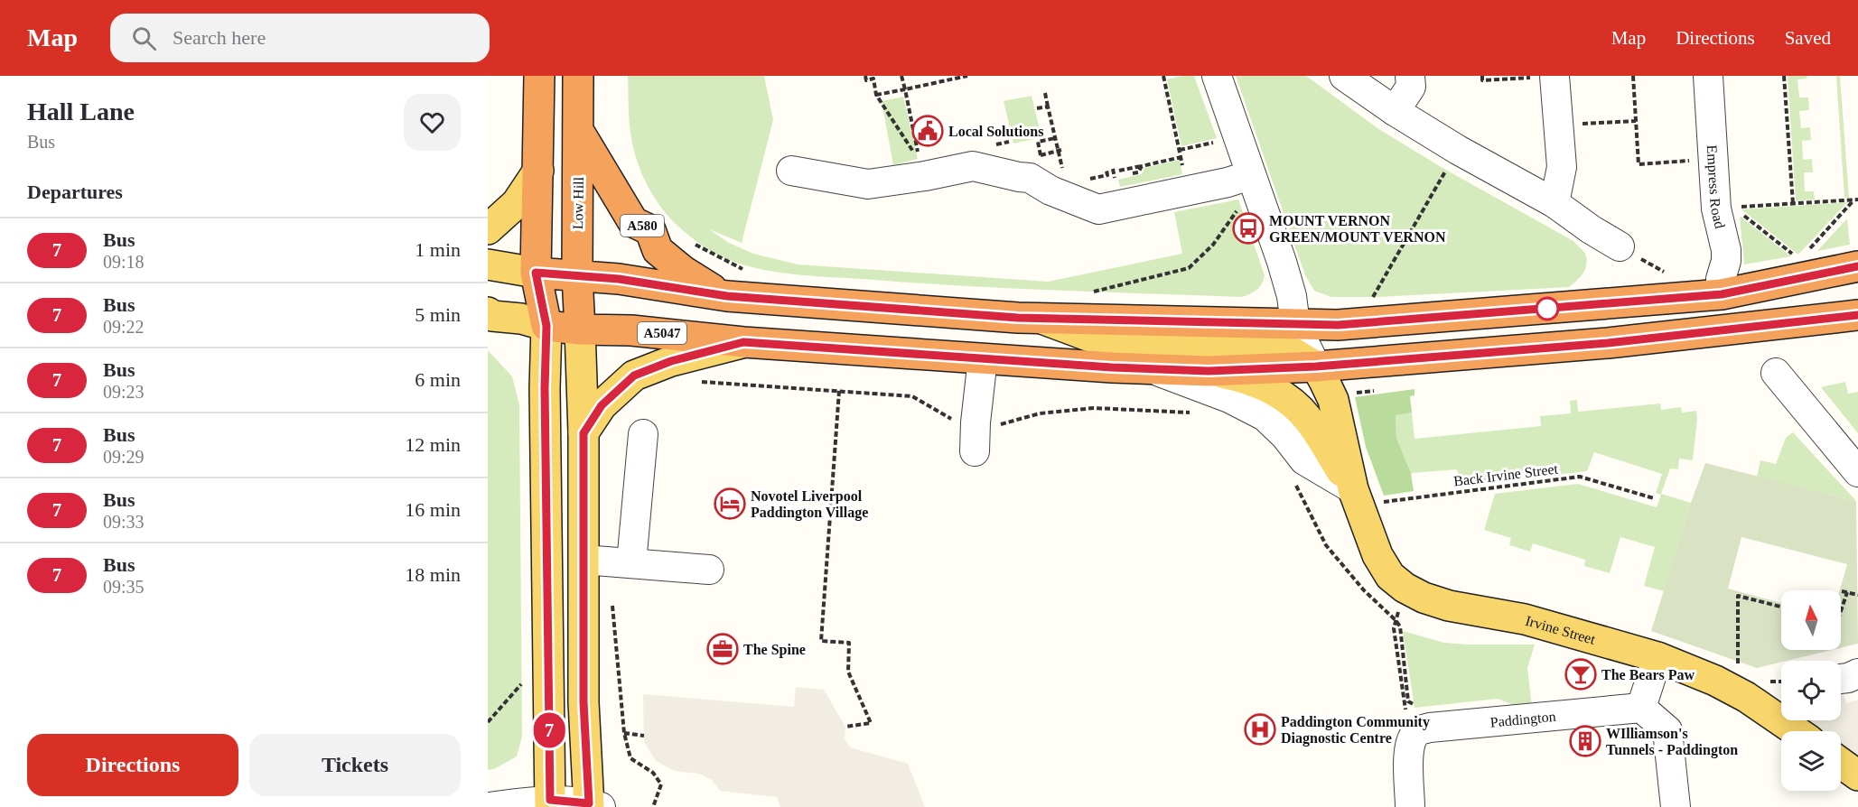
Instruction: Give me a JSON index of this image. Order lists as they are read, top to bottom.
{
  "streets": {
    "highway": ["Low Hill", "A580", "A5047"],
    "main road": ["Irvine Street"],
    "street": ["Empress Road", "Paddington"],
    "path": ["Back Irvine Street"]
  },
  "crossings": [
    ["Low Hill", "A580"],
    ["Low Hill", "A5047"],
    ["Back Irvine Street", "Irvine Street"]
  ],
  "places": {
    "public building": ["Local Solutions"],
    "bus stop": ["MOUNT VERNON GREEN/MOUNT VERNON"],
    "hotel": ["Novotel Liverpool Paddington Village"],
    "office": ["The Spine"],
    "bar": ["The Bears Paw"],
    "hospital": ["Paddington Community Diagnostic Centre"],
    "building": ["WIlliamson's Tunnels - Paddington"]
  },
  "lines": ["bus line 7"],
  "north": "top",
  "page": {
    "header": "Map",
    "search": "Search here",
    "nav": ["Map", "Directions", "Saved"],
    "heading": [
      ["Hall Lane", "Bus"],
      "Departures"
    ],
    "on_map": "7",
    "list": [
      {
        "mark": "7",
        "name": "Bus",
        "note": "09:18",
        "value": "1 min"
      },
      {
        "mark": "7",
        "name": "Bus",
        "note": "09:22",
        "value": "5 min"
      },
      {
        "mark": "7",
        "name": "Bus",
        "note": "09:23",
        "value": "6 min"
      },
      {
        "mark": "7",
        "name": "Bus",
        "note": "09:29",
        "value": "12 min"
      },
      {
        "mark": "7",
        "name": "Bus",
        "note": "09:33",
        "value": "16 min"
      },
      {
        "mark": "7",
        "name": "Bus",
        "note": "09:35",
        "value": "18 min"
      }
    ],
    "buttons": ["Directions", "Tickets"]
  }
}
